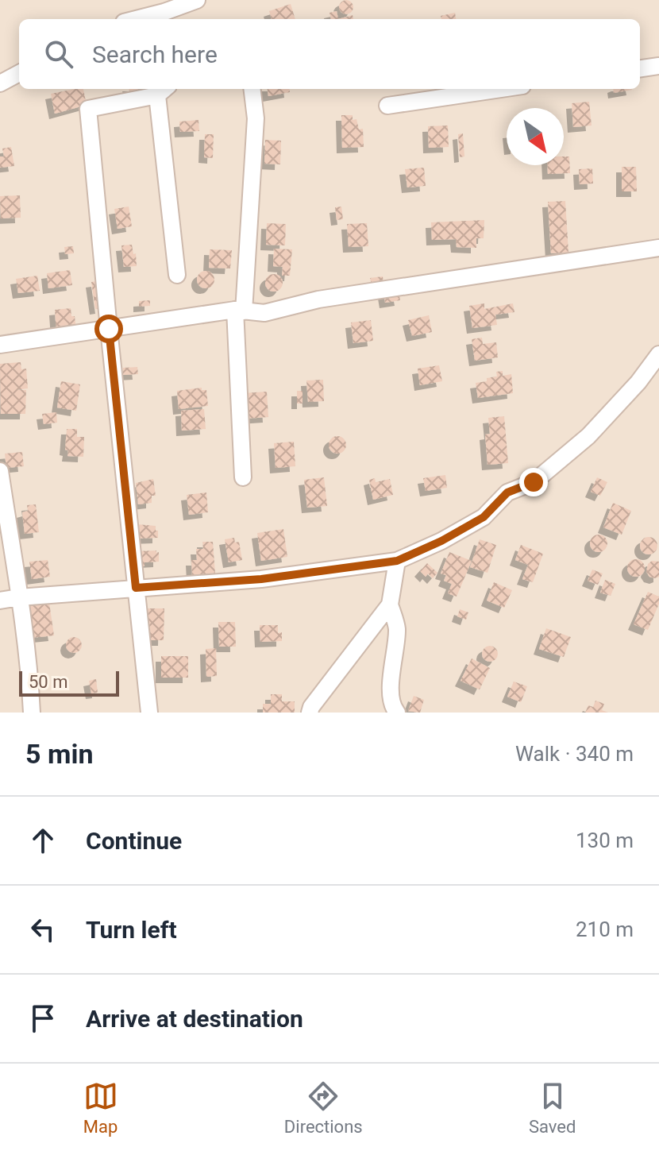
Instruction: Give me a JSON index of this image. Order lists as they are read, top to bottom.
{
  "scale_bar": "50 m",
  "north": "bottom right",
  "page": {
    "search": "Search here",
    "scale": "50 m",
    "heading": ["5 min", "Walk · 340 m"],
    "list": [
      ["Continue", "130 m"],
      ["Turn left", "210 m"],
      "Arrive at destination"
    ],
    "nav": ["Map", "Directions", "Saved"]
  }
}
